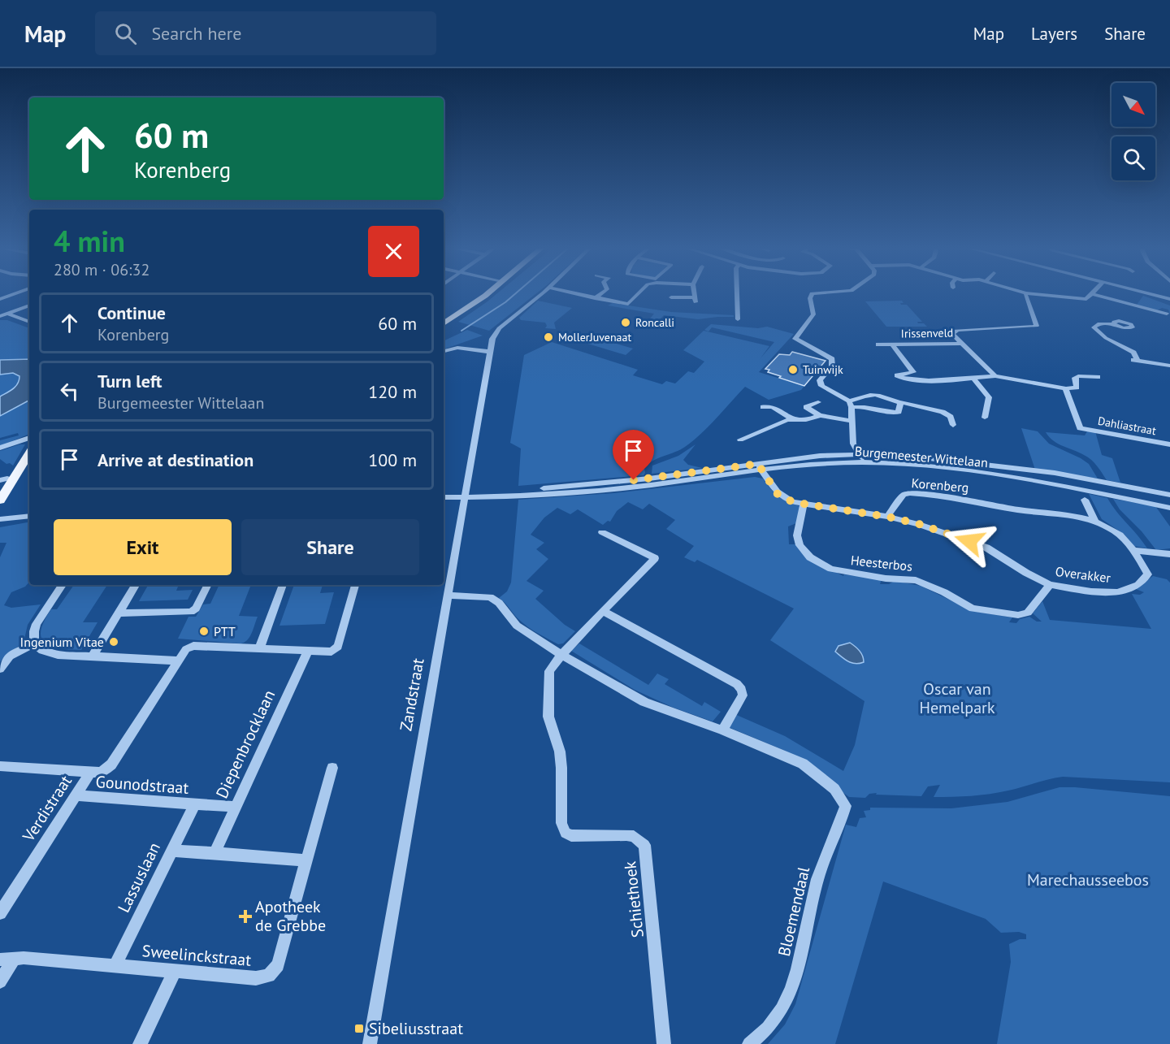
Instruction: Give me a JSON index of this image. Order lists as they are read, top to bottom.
{
  "streets": {
    "street": [
      "Irissenveld",
      "Dahliastraat",
      "Burgemeester Wittelaan",
      "Korenberg",
      "Heesterbos",
      "Overakker",
      "Zandstraat",
      "Diepenbrocklaan",
      "Gounodstraat",
      "Verdistraat",
      "Lassuslaan",
      "Schiethoek",
      "Bloemendaal",
      "Sweelinckstraat"
    ]
  },
  "crossings": [
    ["Burgemeester Wittelaan", "Zandstraat"],
    ["Korenberg", "Overakker"],
    ["Heesterbos", "Overakker"],
    ["Zandstraat", "Bloemendaal"],
    ["Diepenbrocklaan", "Gounodstraat"],
    ["Diepenbrocklaan", "Verdistraat"],
    ["Gounodstraat", "Verdistraat"],
    ["Gounodstraat", "Lassuslaan"],
    ["Lassuslaan", "Sweelinckstraat"],
    ["Schiethoek", "Bloemendaal"]
  ],
  "parks": ["Oscar van Hemelpark", "Marechausseebos"],
  "places": {
    "other": [
      "Roncalli",
      "MollerJuvenaat",
      "Tuinwijk",
      "PTT",
      "Ingenium Vitae"
    ],
    "health": ["Apotheek de Grebbe"],
    "transit": ["Sibeliusstraat"]
  },
  "north": "bottom right",
  "page": {
    "header": "Map",
    "search": "Search here",
    "nav": ["Map", "Layers", "Share"],
    "turn": ["60 m", "Korenberg"],
    "heading": ["4 min", "280 m · 06:32"],
    "list": [
      {
        "name": "Continue",
        "note": "Korenberg",
        "value": "60 m"
      },
      {
        "name": "Turn left",
        "note": "Burgemeester Wittelaan",
        "value": "120 m"
      },
      {
        "name": "Arrive at destination",
        "value": "100 m"
      }
    ],
    "buttons": ["Exit", "Share"]
  }
}
